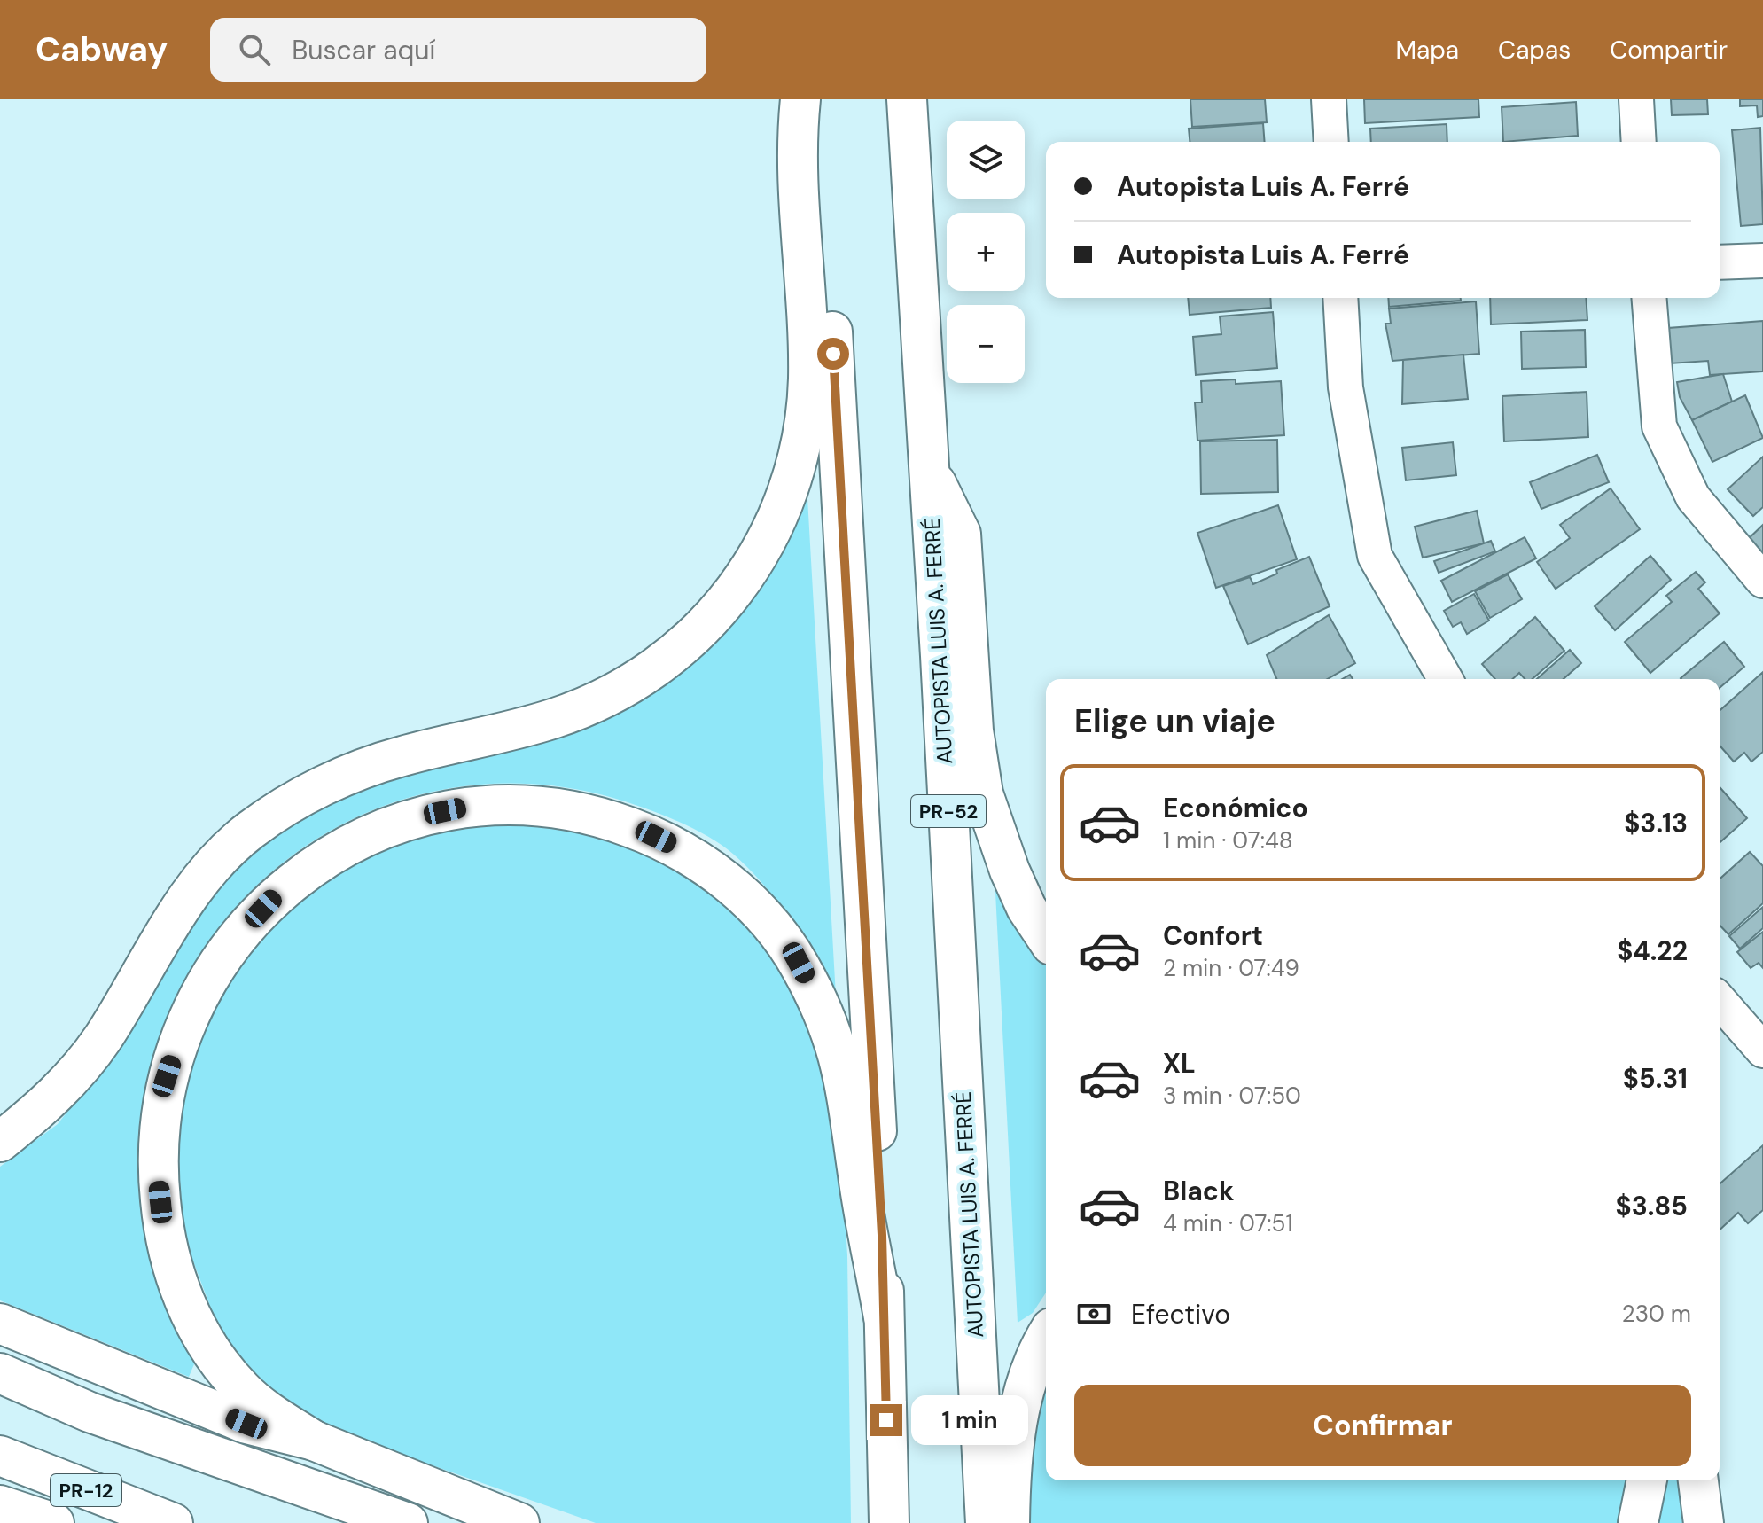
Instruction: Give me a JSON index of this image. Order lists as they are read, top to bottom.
{
  "streets": {
    "highway": ["AUTOPISTA LUIS A. FERRÉ", "PR-52", "PR-12"]
  },
  "page": {
    "header": "Cabway",
    "search": "Buscar aquí",
    "nav": ["Mapa", "Capas", "Compartir"],
    "map_buttons": ["+", "−"],
    "banner": ["Autopista Luis A. Ferré", "Autopista Luis A. Ferré"],
    "heading": "Elige un viaje",
    "list": [
      {
        "name": "Económico",
        "note": "1 min · 07:48",
        "value": "$3.13"
      },
      {
        "name": "Confort",
        "note": "2 min · 07:49",
        "value": "$4.22"
      },
      {
        "name": "XL",
        "note": "3 min · 07:50",
        "value": "$5.31"
      },
      {
        "name": "Black",
        "note": "4 min · 07:51",
        "value": "$3.85"
      }
    ],
    "pay": ["Efectivo", "230 m"],
    "buttons": "Confirmar",
    "bubble": "1 min"
  }
}
